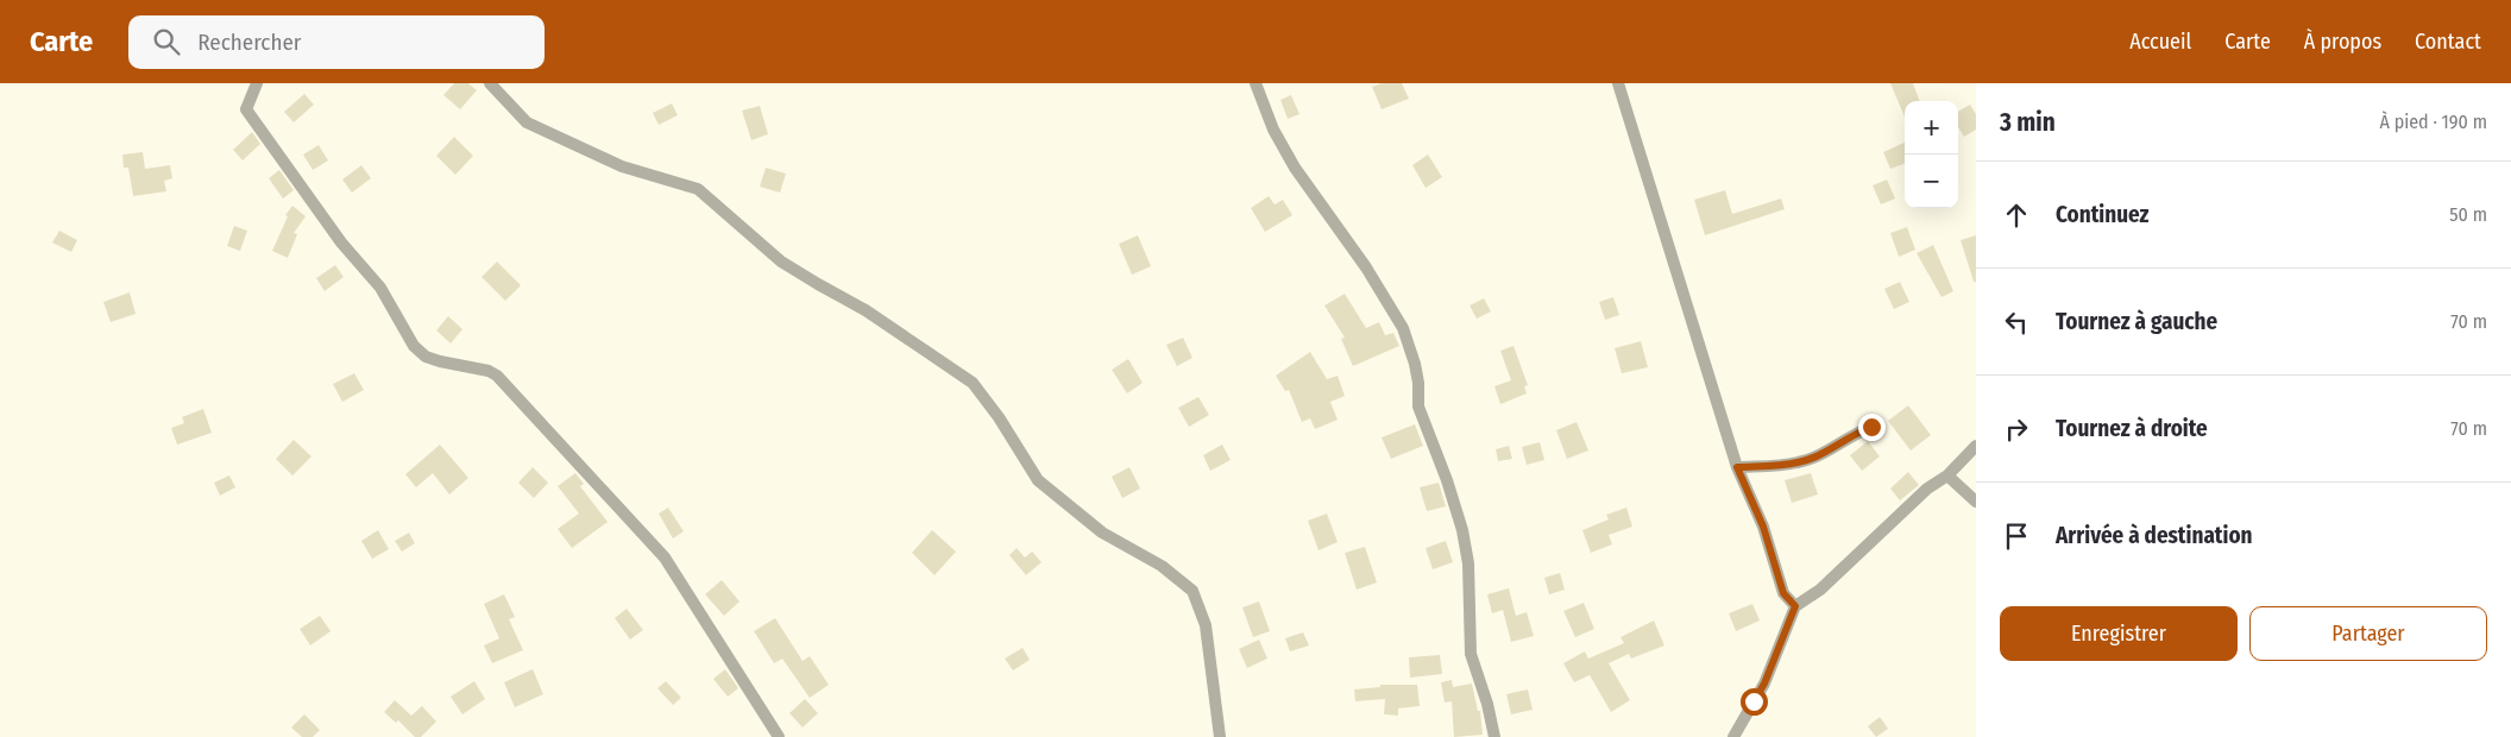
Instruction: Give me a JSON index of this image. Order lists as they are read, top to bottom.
{
  "page": {
    "header": "Carte",
    "search": "Rechercher",
    "nav": [
      "Accueil",
      "Carte",
      "À propos",
      "Contact"
    ],
    "heading": ["3 min", "À pied · 190 m"],
    "map_buttons": ["+", "−"],
    "list": [
      ["Continuez", "50 m"],
      ["Tournez à gauche", "70 m"],
      ["Tournez à droite", "70 m"],
      "Arrivée à destination"
    ],
    "buttons": ["Enregistrer", "Partager"]
  }
}
